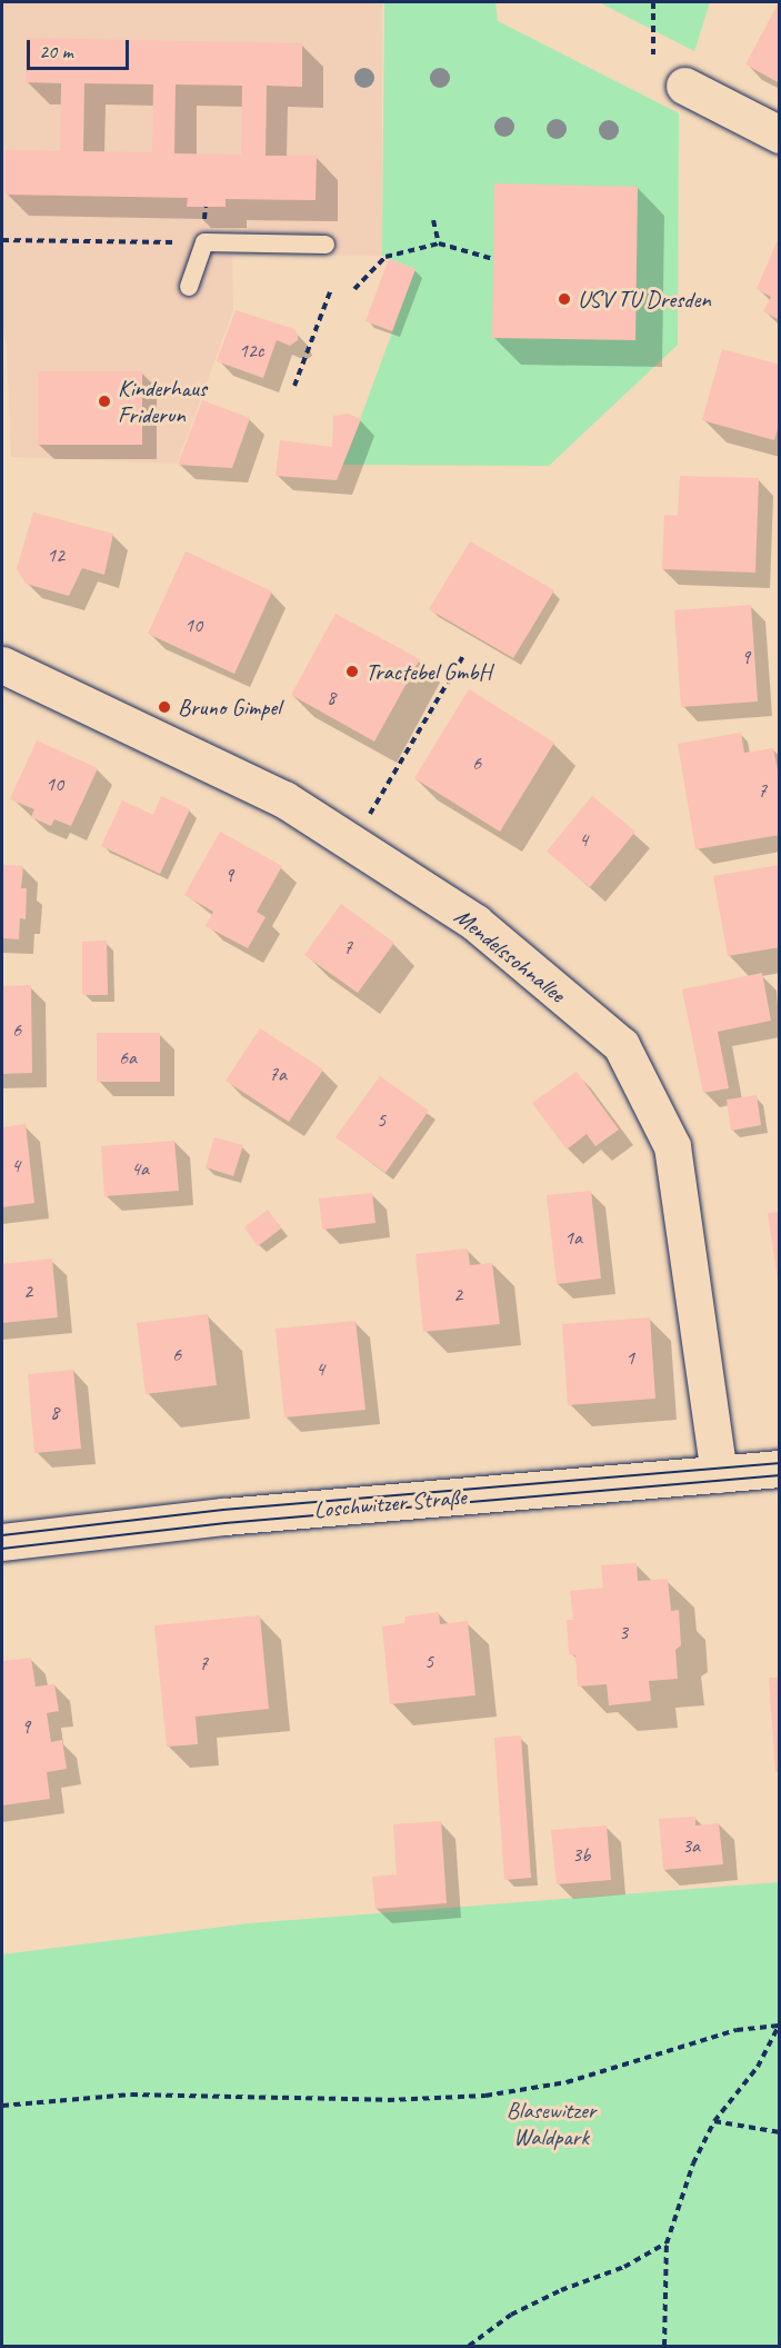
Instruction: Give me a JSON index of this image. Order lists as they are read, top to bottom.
{
  "streets": {
    "street": ["Mendelssohnallee", "Loschwitzer Straße"]
  },
  "crossings": [
    ["Mendelssohnallee", "Loschwitzer Straße"]
  ],
  "parks": ["Blasewitzer Waldpark"],
  "places": [
    "USV TU Dresden",
    "Kinderhaus Friderun",
    "Tractebel GmbH",
    "Bruno Gimpel"
  ],
  "house_numbers": [
    "12c",
    "12",
    "10",
    "9",
    "8",
    "6",
    "10",
    "7",
    "4",
    "9",
    "7",
    "6",
    "6a",
    "7a",
    "5",
    "4",
    "4a",
    "1a",
    "2",
    "2",
    "6",
    "1",
    "4",
    "8",
    "3",
    "5",
    "7",
    "9",
    "3a",
    "3b"
  ],
  "scale_bar": "20 m"
}
